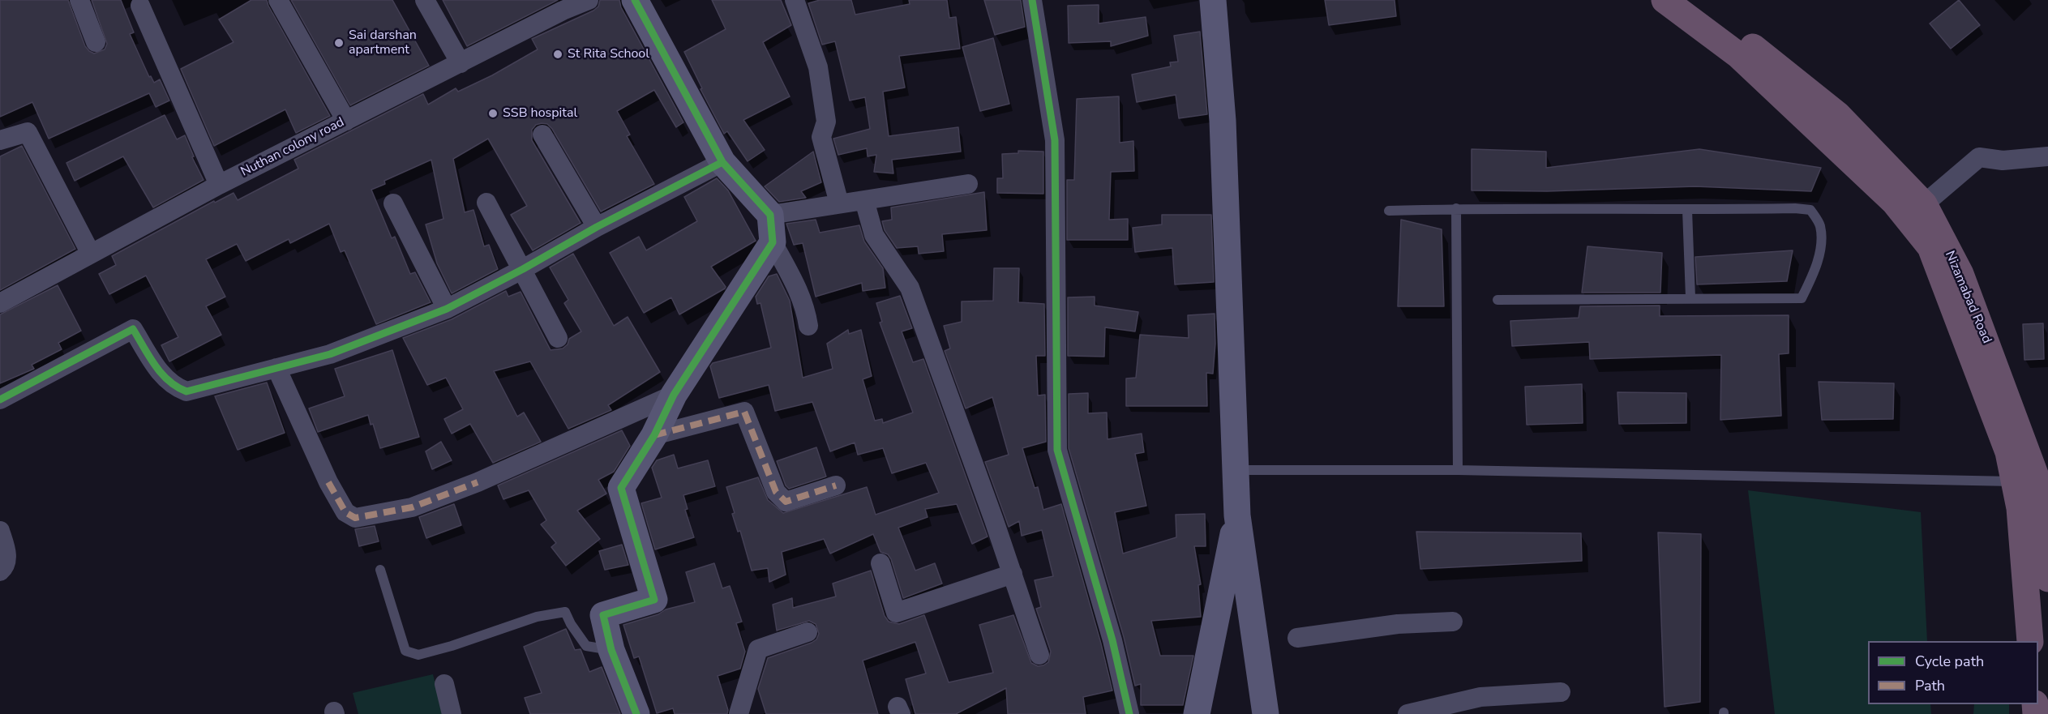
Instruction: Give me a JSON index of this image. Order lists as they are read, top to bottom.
{
  "streets": {
    "highway": ["Nizamabad Road"],
    "street": ["Nuthan colony road"]
  },
  "places": ["Sai darshan apartment", "St Rita School", "SSB hospital"],
  "legend": ["Cycle path", "Path"]
}
